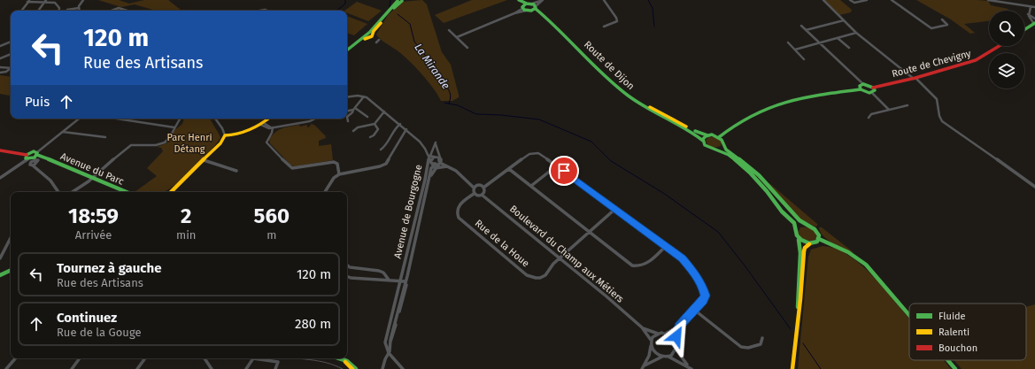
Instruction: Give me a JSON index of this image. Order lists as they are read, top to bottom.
{
  "streets": {
    "main road": ["Route de Chevigny", "Route de Dijon", "Avenue du Parc"],
    "street": ["Avenue de Bourgogne", "Rue de la Houe", "Boulevard du Champ aux Métiers"]
  },
  "crossings": [
    ["Rue de la Houe", "Boulevard du Champ aux Métiers"]
  ],
  "water": ["La Mirande"],
  "parks": ["Parc Henri Détang"],
  "legend": ["Fluide", "Ralenti", "Bouchon"],
  "page": {
    "turn": ["120 m", "Rue des Artisans"],
    "then": "Puis",
    "eta": [
      "18:59",
      "Arrivée",
      "2",
      "min",
      "560",
      "m"
    ],
    "list": [
      {
        "name": "Tournez à gauche",
        "note": "Rue des Artisans",
        "value": "120 m"
      },
      {
        "name": "Continuez",
        "note": "Rue de la Gouge",
        "value": "280 m"
      }
    ]
  }
}
